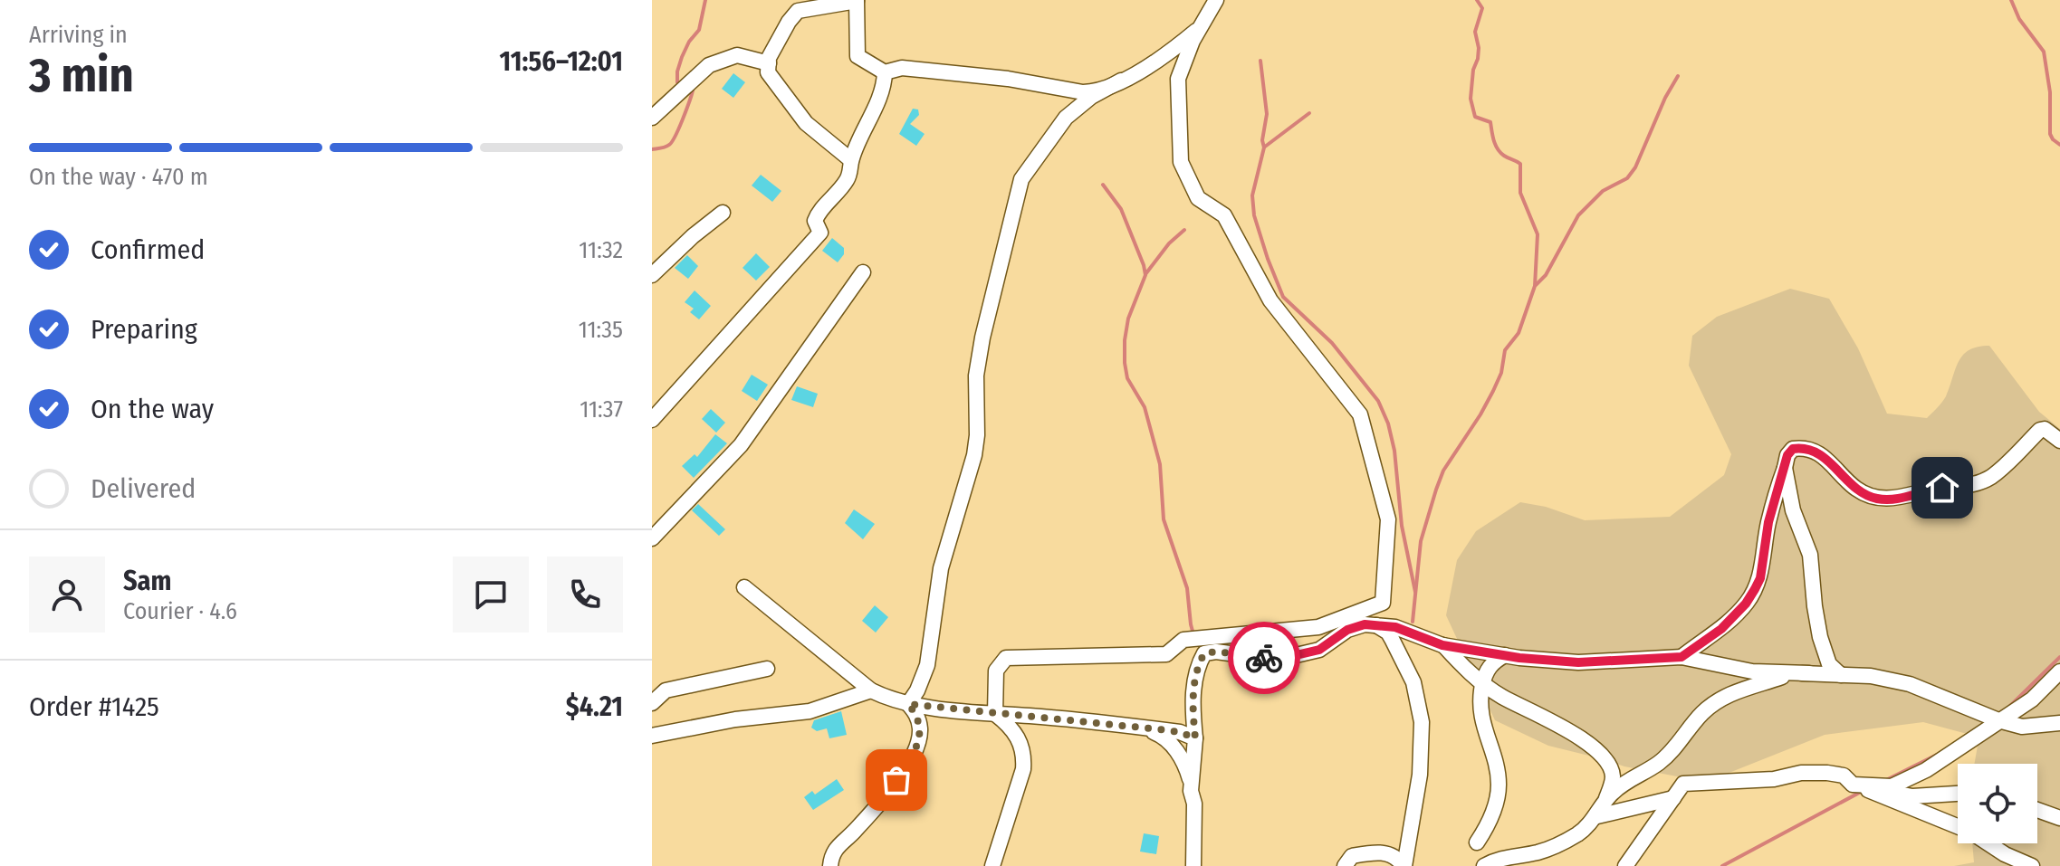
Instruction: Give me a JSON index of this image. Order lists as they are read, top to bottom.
{
  "page": {
    "heading": ["3 min", "Arriving in", "11:56–12:01"],
    "panel": [
      "Sam",
      "Courier · 4.6",
      "Order #1425",
      "$4.21"
    ],
    "bar": "On the way · 470 m",
    "list": [
      ["Confirmed", "11:32"],
      ["Preparing", "11:35"],
      ["On the way", "11:37"],
      "Delivered"
    ]
  }
}
